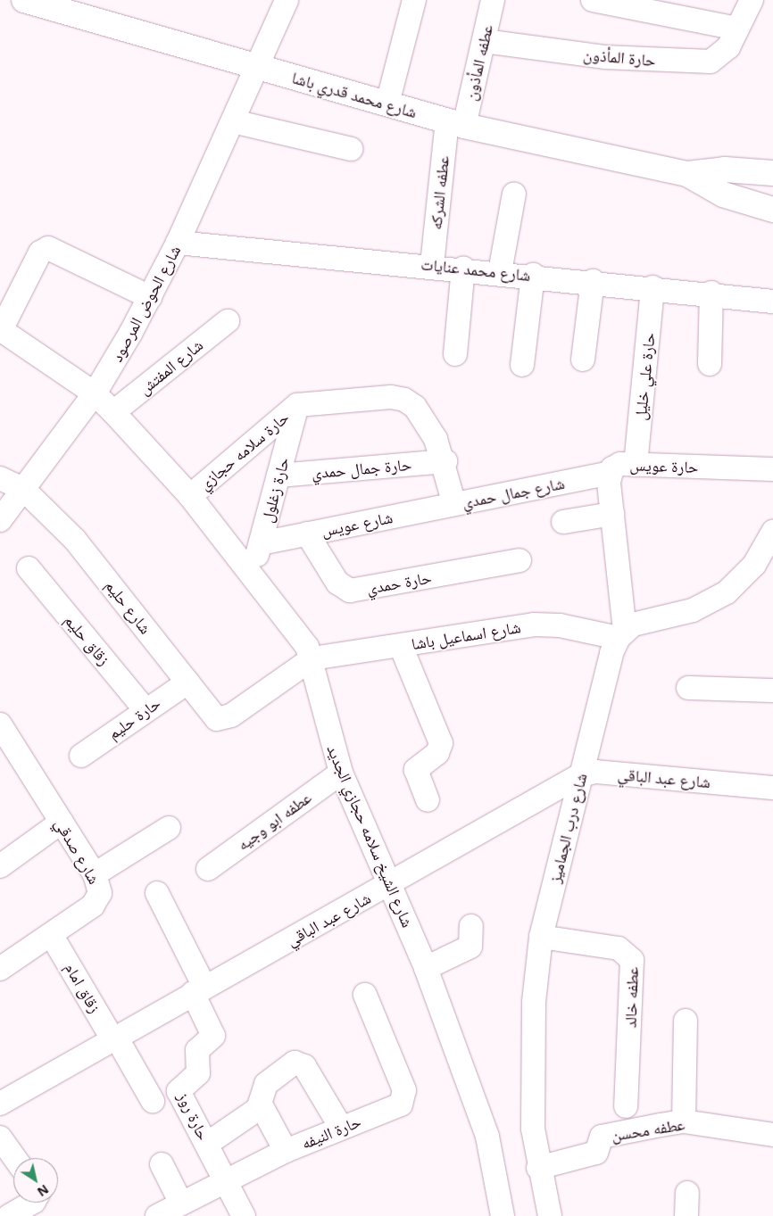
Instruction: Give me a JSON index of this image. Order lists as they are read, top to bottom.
{
  "streets": {
    "street": [
      "حارة المأذون",
      "عطفه المأذون",
      "شارع محمد قدري باشا",
      "عطفه الشركه",
      "شارع محمد عنايات",
      "شارع الحوض المرصود",
      "شارع المفتش",
      "حارة علي خليل",
      "حارة سلامه حجازي",
      "حارة عويس",
      "حارة جمال حمدي",
      "حارة زغلول",
      "شارع جمال حمدي",
      "شارع عويس",
      "حارة حمدي",
      "شارع حليم",
      "شارع اسماعيل باشا",
      "زقاق حليم",
      "حارة حليم",
      "شارع عبد الباقي",
      "عطفه ابو وجيه",
      "شارع درب الجماميز",
      "شارع الشيخ سلامه حجازي الجديد",
      "شارع صدقي",
      "زقاق امام",
      "عطفه خالد",
      "حارة روز",
      "عطفه محسن",
      "حارة النيفه"
    ]
  },
  "crossings": [
    ["حارة المأذون", "عطفه المأذون"],
    ["عطفه المأذون", "شارع محمد قدري باشا"],
    ["عطفه المأذون", "عطفه الشركه"],
    ["شارع محمد قدري باشا", "عطفه الشركه"],
    ["شارع محمد قدري باشا", "شارع الحوض المرصود"],
    ["عطفه الشركه", "شارع محمد عنايات"],
    ["شارع محمد عنايات", "شارع الحوض المرصود"],
    ["شارع محمد عنايات", "حارة علي خليل"],
    ["شارع الحوض المرصود", "شارع حليم"],
    ["شارع الحوض المرصود", "شارع الشيخ سلامه حجازي الجديد"],
    ["شارع المفتش", "شارع الشيخ سلامه حجازي الجديد"],
    ["حارة علي خليل", "حارة عويس"],
    ["حارة سلامه حجازي", "حارة زغلول"],
    ["حارة سلامه حجازي", "شارع جمال حمدي"],
    ["حارة سلامه حجازي", "شارع الشيخ سلامه حجازي الجديد"],
    ["حارة عويس", "شارع جمال حمدي"],
    ["حارة عويس", "شارع اسماعيل باشا"],
    ["حارة عويس", "شارع درب الجماميز"],
    ["حارة جمال حمدي", "حارة زغلول"],
    ["حارة جمال حمدي", "شارع جمال حمدي"],
    ["حارة زغلول", "شارع جمال حمدي"],
    ["حارة زغلول", "شارع عويس"],
    ["حارة زغلول", "شارع الشيخ سلامه حجازي الجديد"],
    ["شارع جمال حمدي", "شارع عويس"],
    ["شارع عويس", "حارة حمدي"],
    ["شارع حليم", "شارع اسماعيل باشا"],
    ["شارع حليم", "حارة حليم"],
    ["شارع حليم", "شارع الشيخ سلامه حجازي الجديد"],
    ["شارع اسماعيل باشا", "شارع درب الجماميز"],
    ["شارع اسماعيل باشا", "شارع الشيخ سلامه حجازي الجديد"],
    ["زقاق حليم", "حارة حليم"],
    ["شارع عبد الباقي", "شارع درب الجماميز"],
    ["شارع عبد الباقي", "شارع الشيخ سلامه حجازي الجديد"],
    ["شارع عبد الباقي", "زقاق امام"],
    ["شارع عبد الباقي", "حارة روز"],
    ["عطفه ابو وجيه", "شارع الشيخ سلامه حجازي الجديد"],
    ["شارع درب الجماميز", "عطفه خالد"],
    ["شارع درب الجماميز", "عطفه محسن"],
    ["شارع صدقي", "زقاق امام"],
    ["حارة روز", "حارة النيفه"]
  ],
  "north": "bottom right"
}
